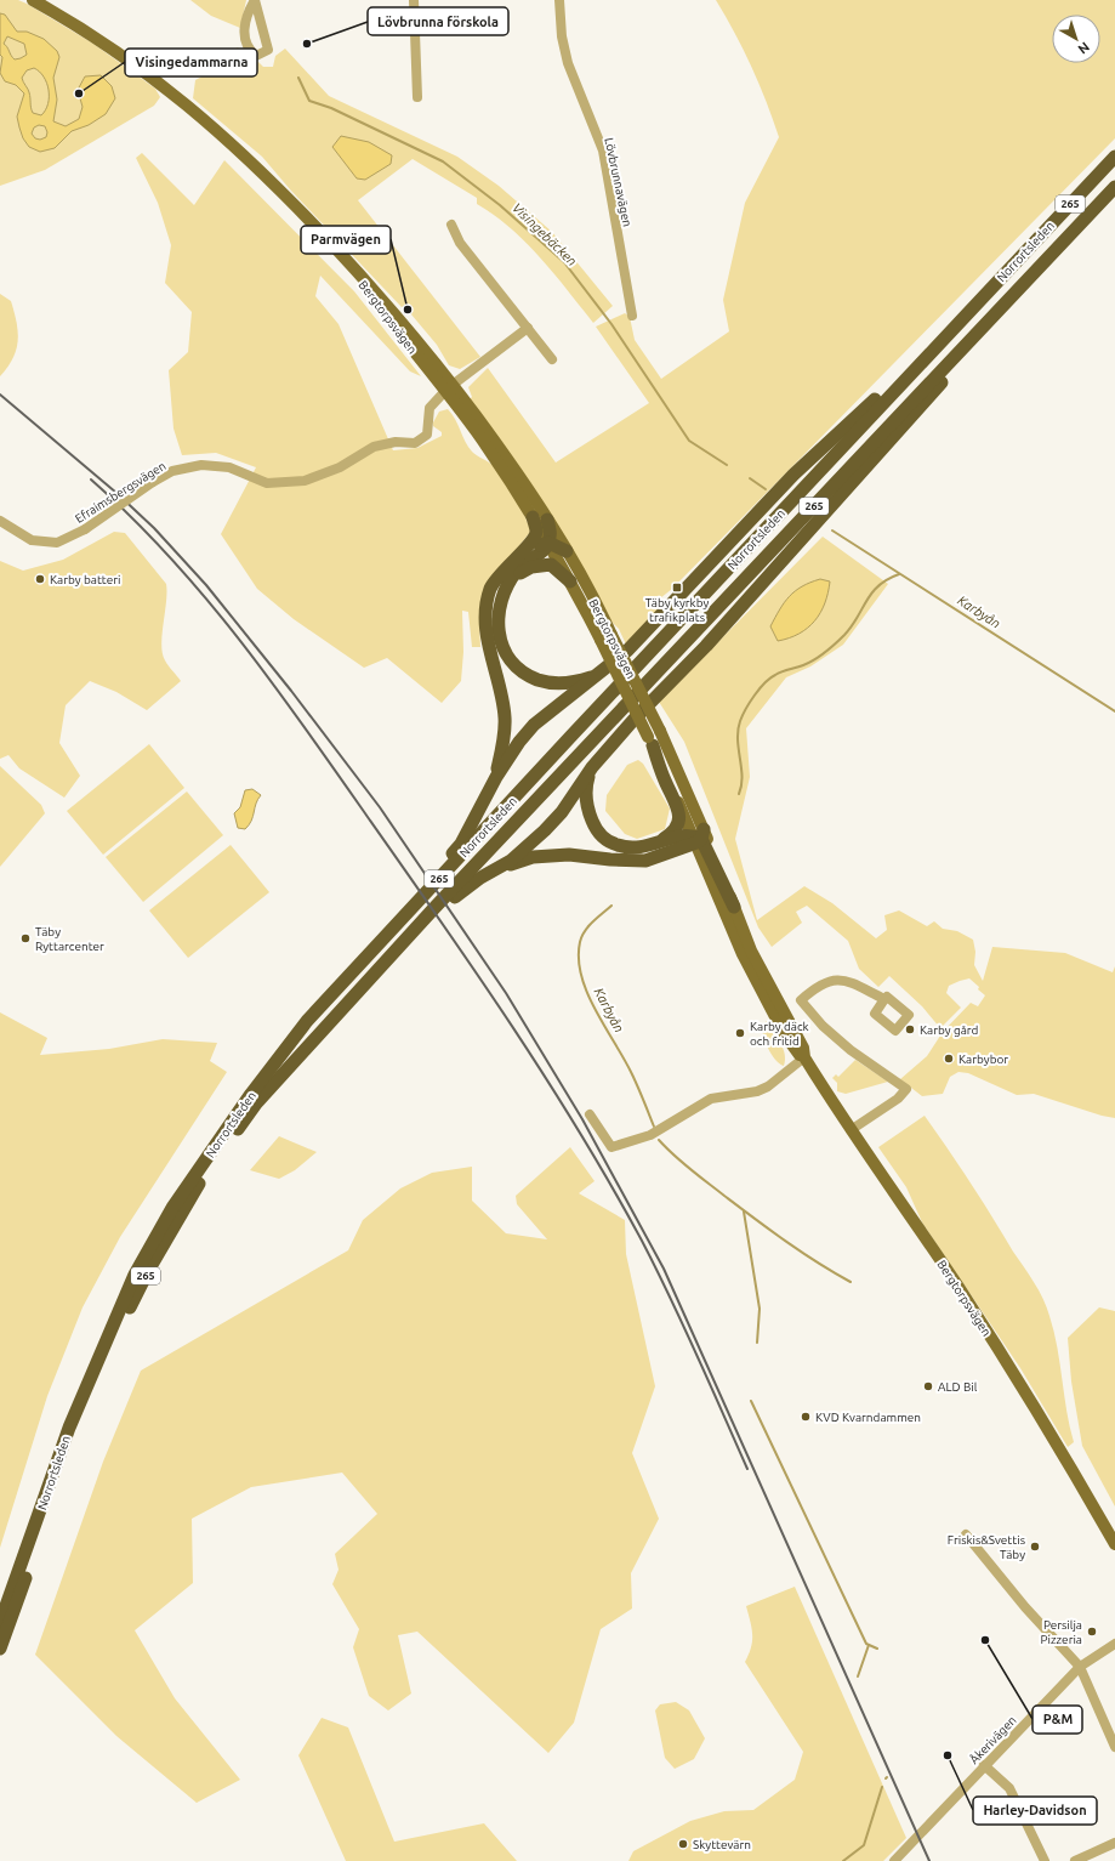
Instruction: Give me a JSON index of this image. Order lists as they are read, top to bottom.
{
  "streets": {
    "highway": ["265", "Norrortsleden"],
    "main road": ["Bergtorpsvägen"],
    "street": ["Lövbrunnavägen", "Efraimsbergsvägen", "Åkerivägen"]
  },
  "crossings": [
    ["Bergtorpsvägen", "Efraimsbergsvägen"]
  ],
  "water": ["Visingebäcken", "Karbyån"],
  "places": {
    "other": [
      "Lövbrunna förskola",
      "Visingedammarna",
      "Parmvägen",
      "Karby batteri",
      "Täby Ryttarcenter",
      "Karby gård",
      "Karby däck och fritid",
      "Karbybor",
      "ALD Bil",
      "KVD Kvarndammen",
      "Friskis&Svettis Täby",
      "Persilja Pizzeria",
      "P&M",
      "Harley-Davidson",
      "Skyttevärn"
    ],
    "transit": ["Täby kyrkby trafikplats"]
  },
  "north": "bottom right"
}
